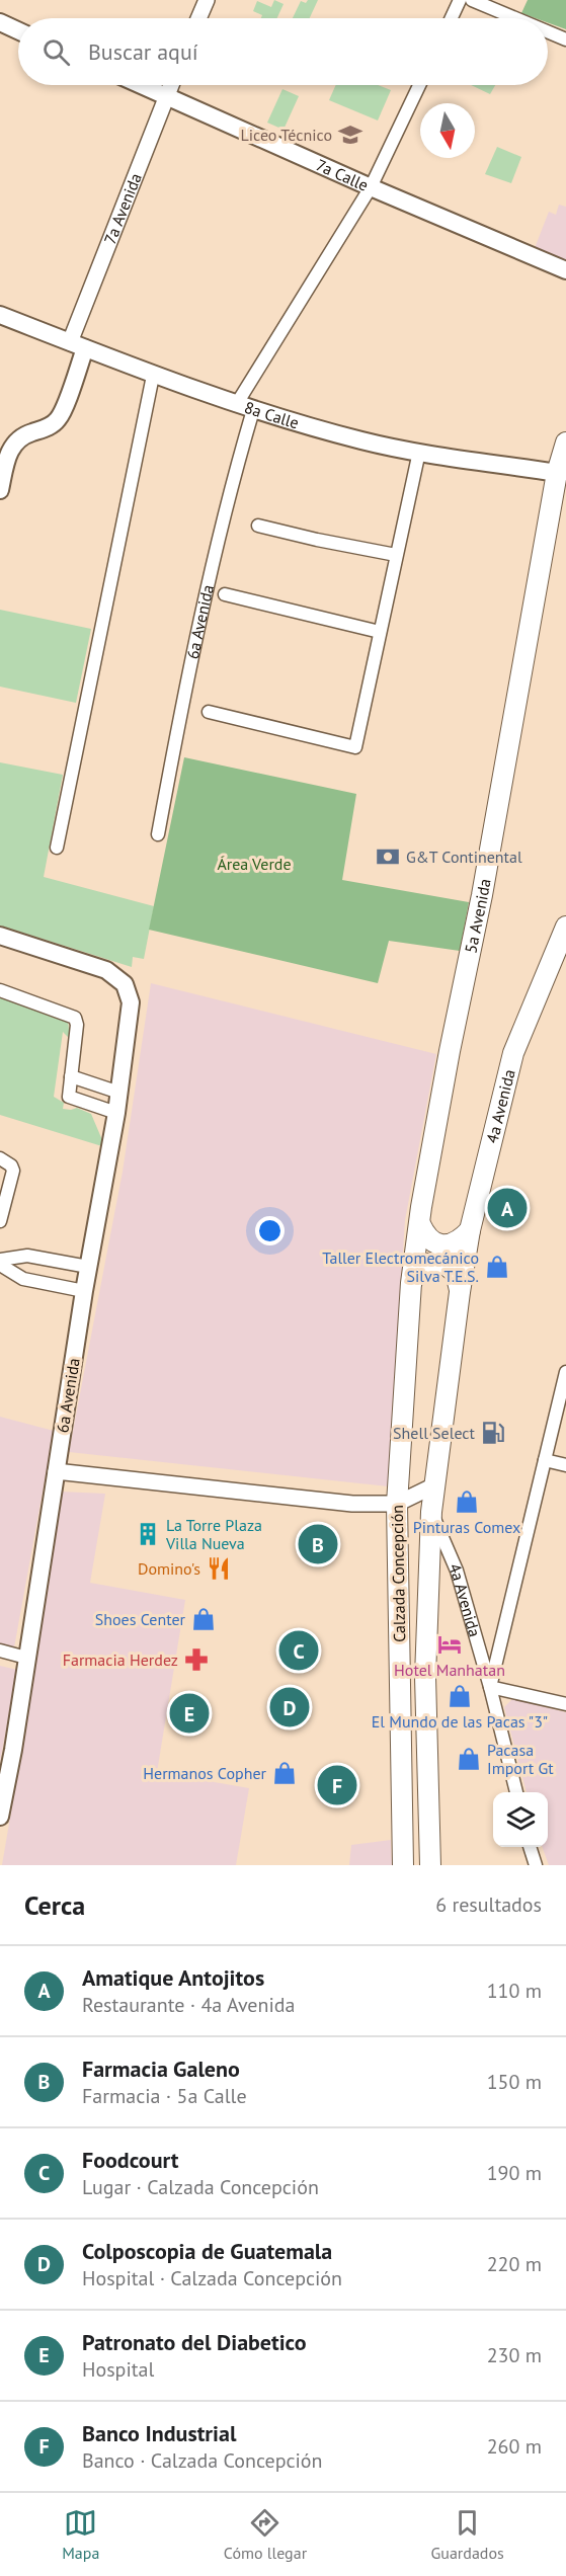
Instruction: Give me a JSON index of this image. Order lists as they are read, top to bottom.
{
  "streets": {
    "main road": [
      "7a Calle",
      "7a Avenida",
      "8a Calle",
      "6a Avenida",
      "5a Avenida",
      "4a Avenida",
      "Calzada Concepción"
    ]
  },
  "crossings": [
    ["7a Calle", "7a Avenida"],
    ["7a Avenida", "8a Calle"],
    ["8a Calle", "6a Avenida"],
    ["8a Calle", "5a Avenida"],
    ["5a Avenida", "Calzada Concepción"],
    ["4a Avenida", "Calzada Concepción"]
  ],
  "parks": ["Área Verde"],
  "places": {
    "school or university": ["Liceo Técnico"],
    "bank": ["G&T Continental"],
    "shop": [
      "Taller Electromecánico Silva T.E.S.",
      "Pinturas Comex",
      "Shoes Center",
      "El Mundo de las Pacas \"3\"",
      "Pacasa Import Gt",
      "Hermanos Copher"
    ],
    "fuel station": ["Shell Select"],
    "building": ["La Torre Plaza Villa Nueva"],
    "restaurant": ["Domino's"],
    "hotel": ["Hotel Manhatan"],
    "pharmacy": ["Farmacia Herdez"]
  },
  "north": "bottom",
  "page": {
    "search": "Buscar aquí",
    "pins": [
      "A",
      "B",
      "C",
      "D",
      "E",
      "F"
    ],
    "heading": ["Cerca", "6 resultados"],
    "list": [
      {
        "mark": "A",
        "name": "Amatique Antojitos",
        "note": "Restaurante · 4a Avenida",
        "value": "110 m"
      },
      {
        "mark": "B",
        "name": "Farmacia Galeno",
        "note": "Farmacia · 5a Calle",
        "value": "150 m"
      },
      {
        "mark": "C",
        "name": "Foodcourt",
        "note": "Lugar · Calzada Concepción",
        "value": "190 m"
      },
      {
        "mark": "D",
        "name": "Colposcopia de Guatemala",
        "note": "Hospital · Calzada Concepción",
        "value": "220 m"
      },
      {
        "mark": "E",
        "name": "Patronato del Diabetico",
        "note": "Hospital",
        "value": "230 m"
      },
      {
        "mark": "F",
        "name": "Banco Industrial",
        "note": "Banco · Calzada Concepción",
        "value": "260 m"
      }
    ],
    "nav": ["Mapa", "Cómo llegar", "Guardados"]
  }
}
